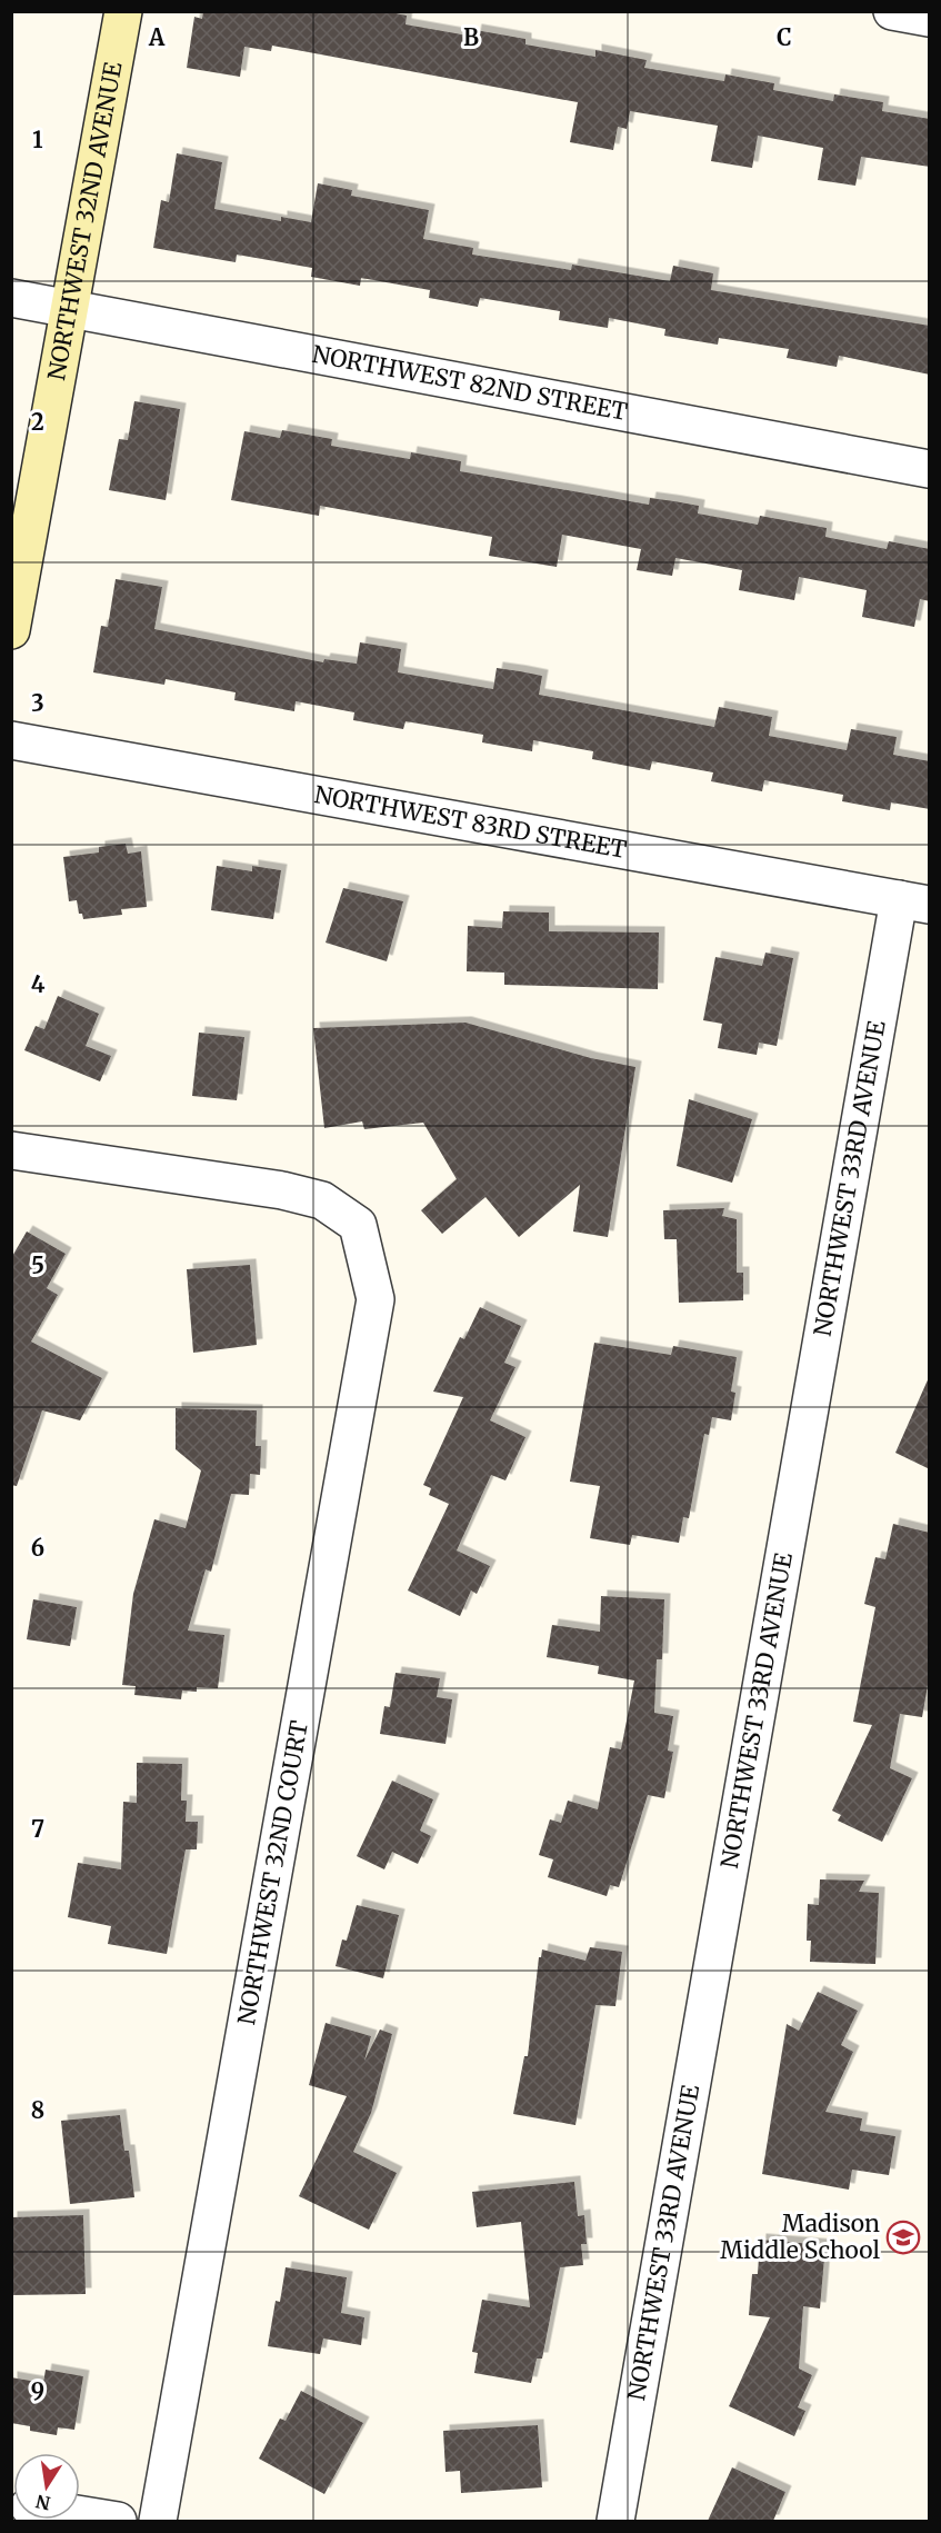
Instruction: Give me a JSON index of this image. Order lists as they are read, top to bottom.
{
  "streets": {
    "main road": ["NORTHWEST 32ND AVENUE"],
    "street": [
      "NORTHWEST 82ND STREET",
      "NORTHWEST 83RD STREET",
      "NORTHWEST 33RD AVENUE",
      "NORTHWEST 32ND COURT"
    ]
  },
  "crossings": [
    ["NORTHWEST 32ND AVENUE", "NORTHWEST 82ND STREET"],
    ["NORTHWEST 83RD STREET", "NORTHWEST 33RD AVENUE"]
  ],
  "places": {
    "school or university": ["Madison Middle School"]
  },
  "north": "bottom",
  "grid": {
    "columns": ["A", "B", "C"],
    "rows": [
      "1",
      "2",
      "3",
      "4",
      "5",
      "6",
      "7",
      "8",
      "9"
    ]
  }
}
